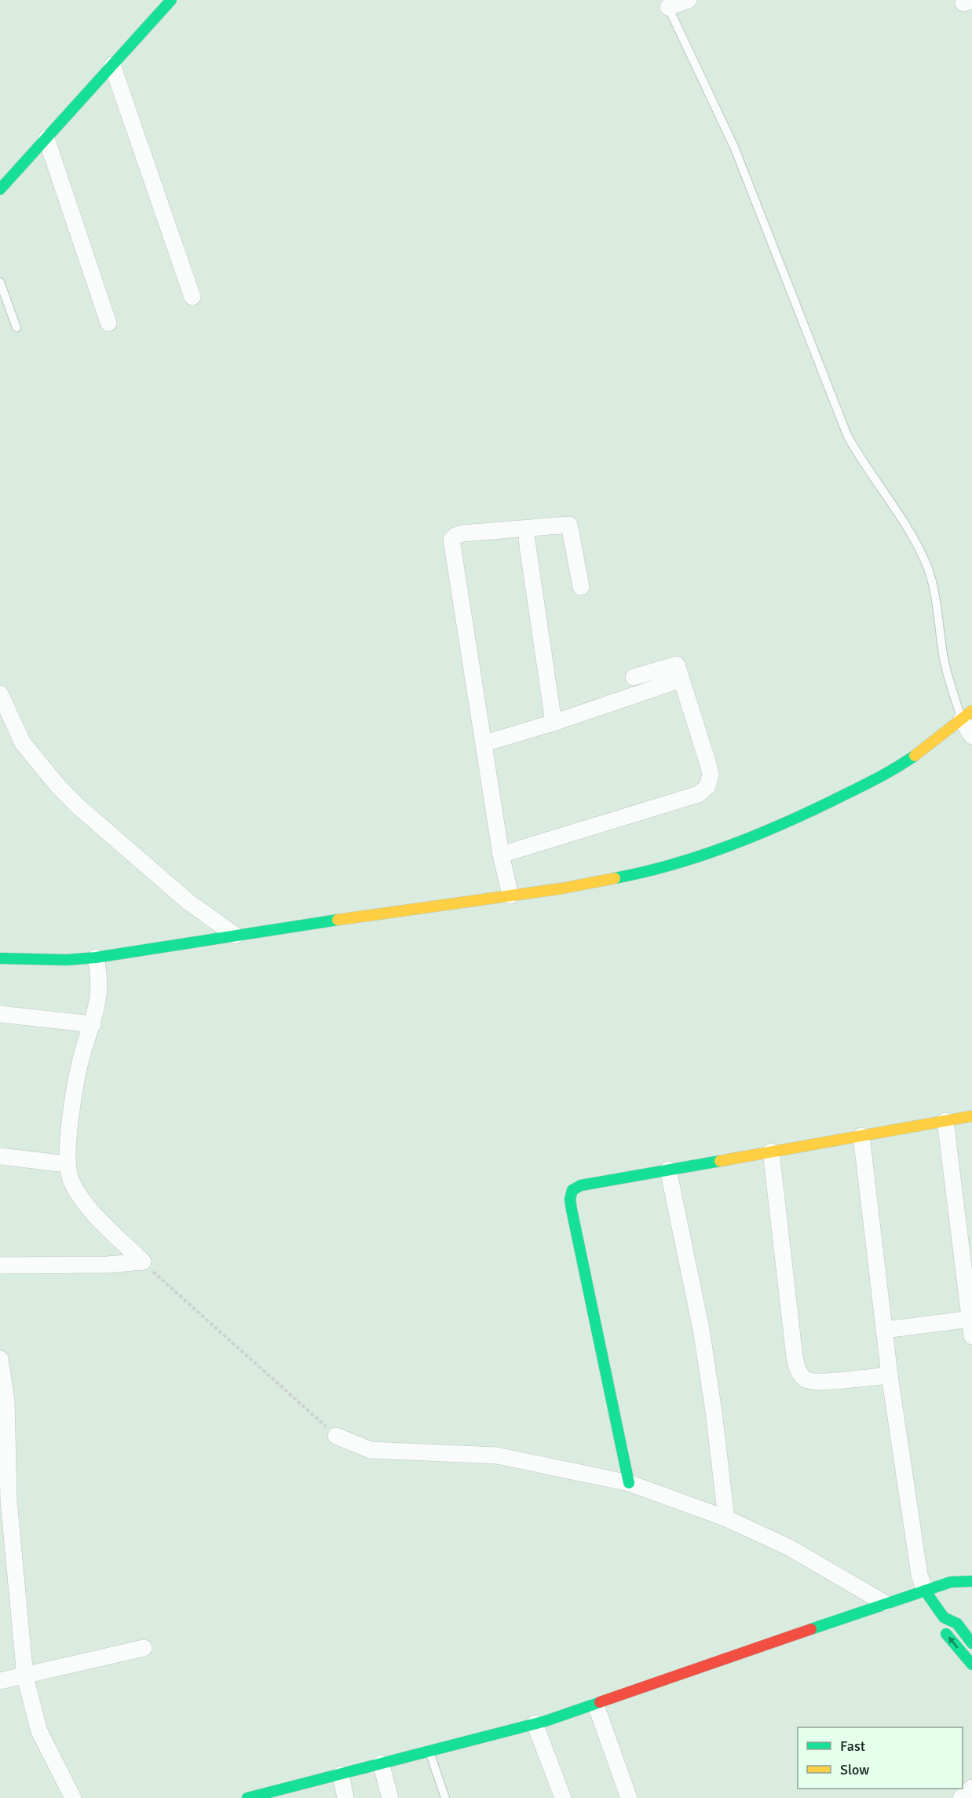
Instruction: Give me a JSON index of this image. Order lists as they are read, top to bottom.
{
  "legend": ["Fast", "Slow"]
}
